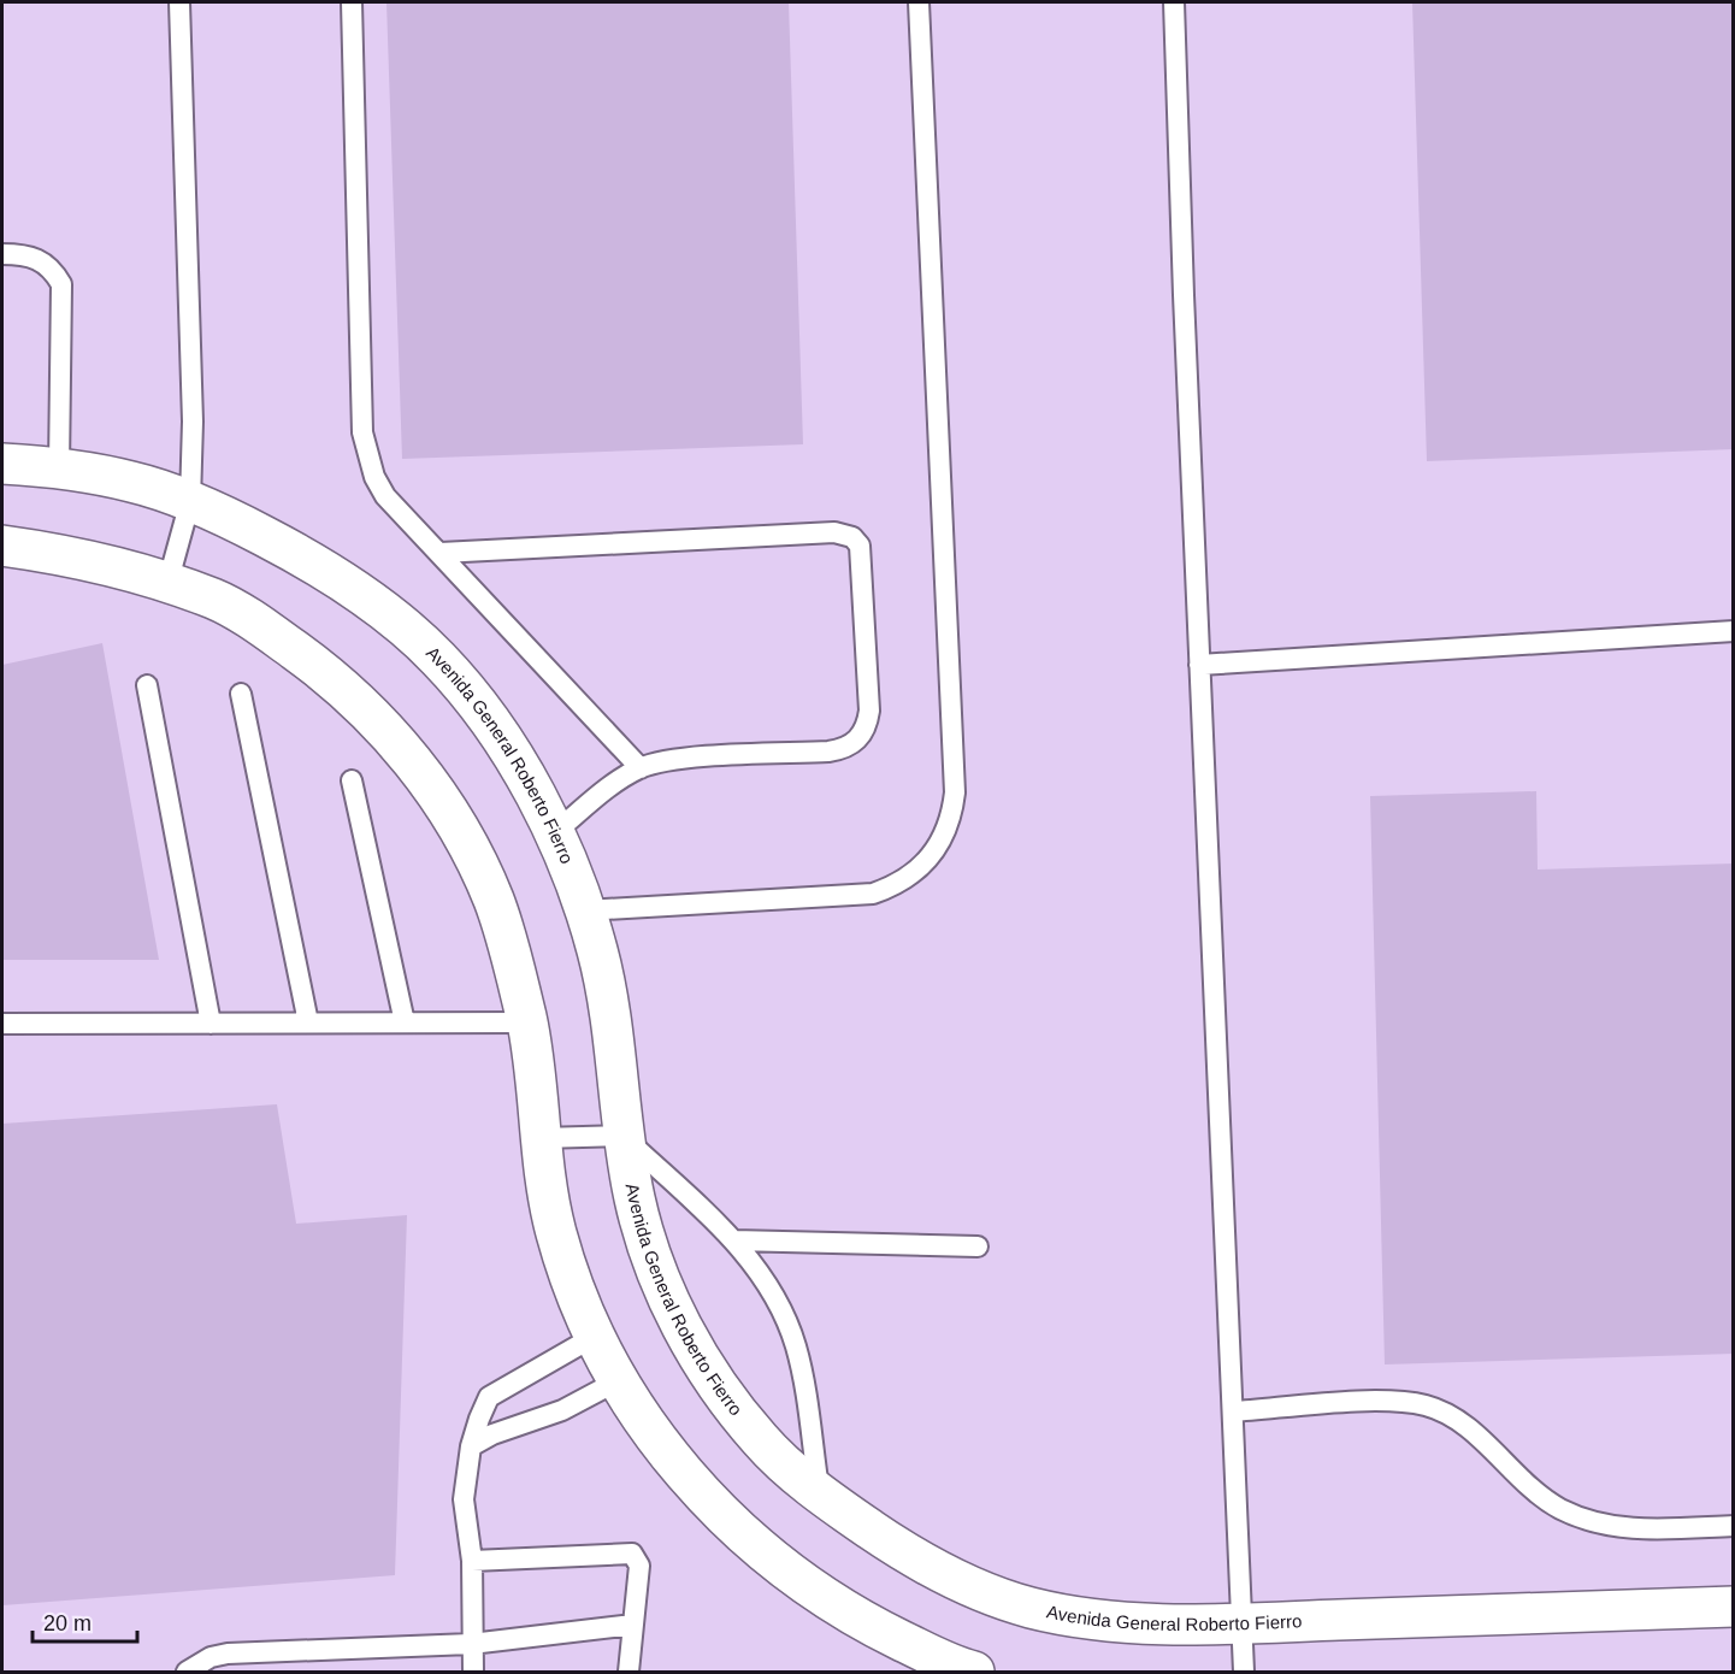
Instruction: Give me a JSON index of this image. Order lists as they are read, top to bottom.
{
  "streets": {
    "street": ["Avenida General Roberto Fierro"]
  },
  "scale_bar": "20 m"
}
